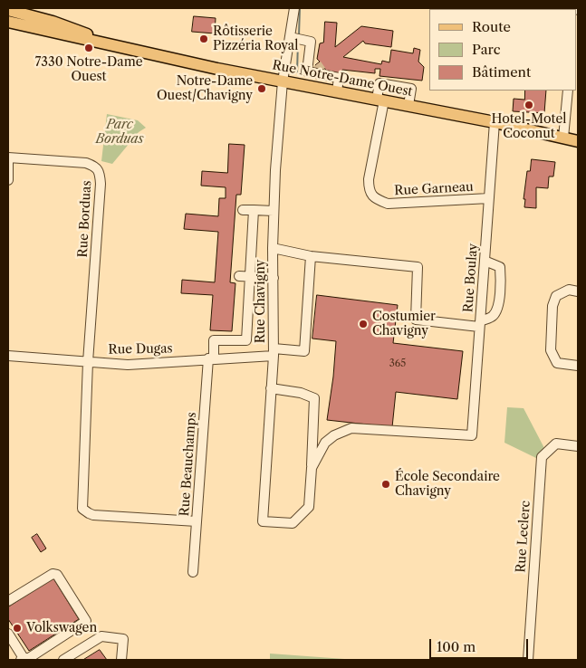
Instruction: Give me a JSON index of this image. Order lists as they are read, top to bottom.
{
  "streets": {
    "main road": ["Rue Notre-Dame Ouest"],
    "street": [
      "Rue Garneau",
      "Rue Borduas",
      "Rue Boulay",
      "Rue Chavigny",
      "Rue Dugas",
      "Rue Beauchamps",
      "Rue Leclerc"
    ]
  },
  "crossings": [
    ["Rue Notre-Dame Ouest", "Rue Garneau"],
    ["Rue Notre-Dame Ouest", "Rue Boulay"],
    ["Rue Notre-Dame Ouest", "Rue Chavigny"],
    ["Rue Garneau", "Rue Boulay"],
    ["Rue Borduas", "Rue Dugas"],
    ["Rue Boulay", "Rue Chavigny"],
    ["Rue Chavigny", "Rue Dugas"],
    ["Rue Dugas", "Rue Beauchamps"]
  ],
  "parks": ["Parc Borduas"],
  "places": [
    "Rôtisserie Pizzéria Royal",
    "7330 Notre-Dame Ouest",
    "Notre-Dame Ouest/Chavigny",
    "Hotel-Motel Coconut",
    "Costumier Chavigny",
    "École Secondaire Chavigny",
    "Volkswagen"
  ],
  "house_numbers": ["365"],
  "legend": ["Route", "Parc", "Bâtiment"],
  "scale_bar": "100 m"
}
